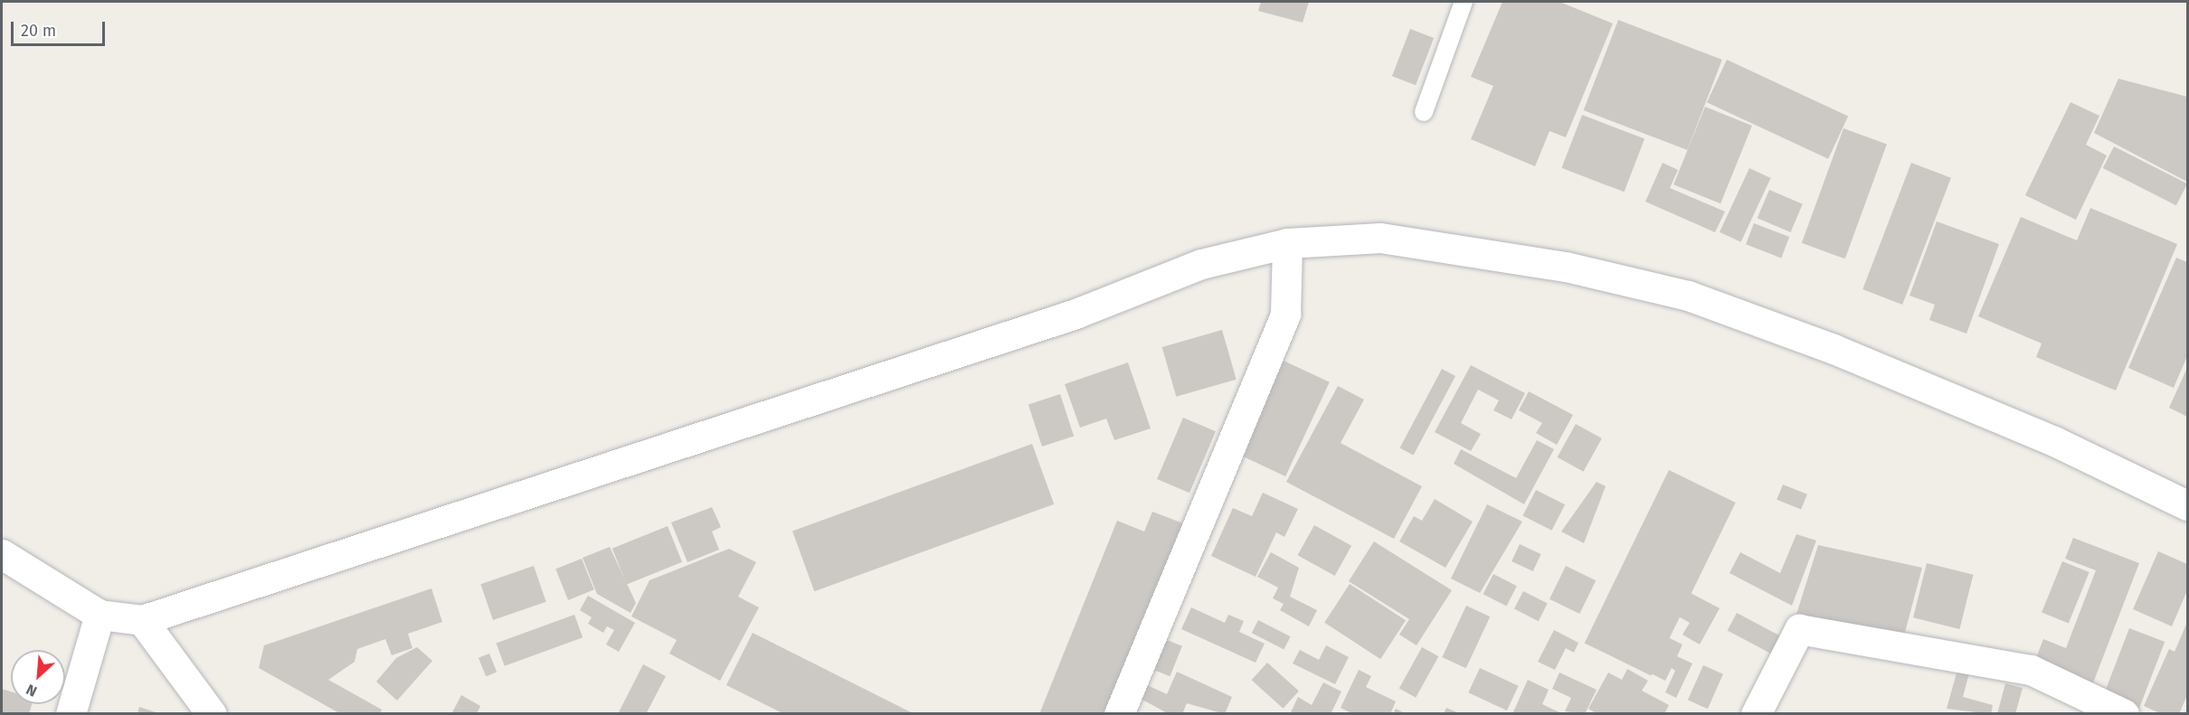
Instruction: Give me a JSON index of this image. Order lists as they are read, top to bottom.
{
  "scale_bar": "20 m",
  "north": "bottom left"
}
